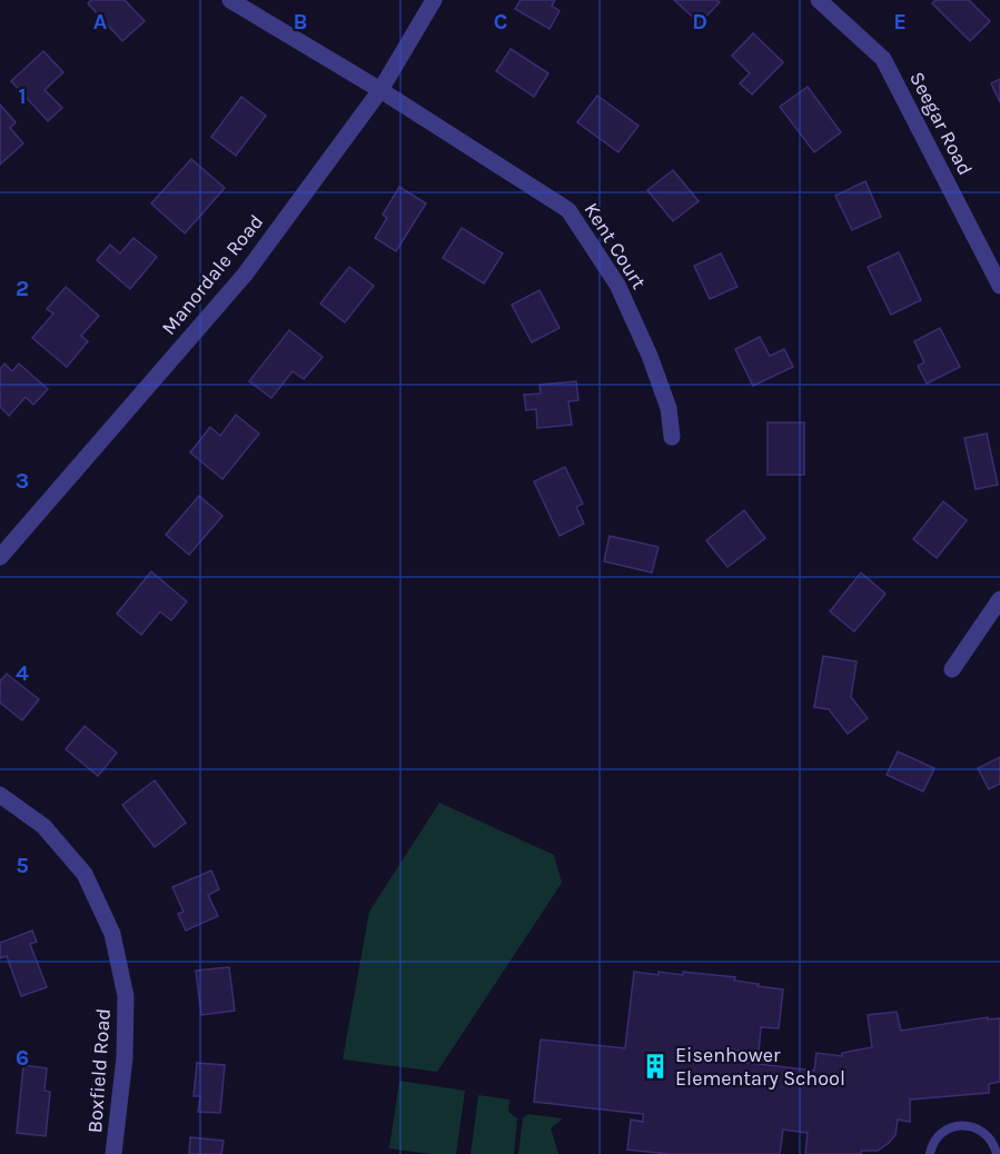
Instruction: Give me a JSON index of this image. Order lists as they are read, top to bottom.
{
  "streets": {
    "street": [
      "Seegar Road",
      "Kent Court",
      "Manordale Road",
      "Boxfield Road"
    ]
  },
  "crossings": [
    ["Kent Court", "Manordale Road"]
  ],
  "places": {
    "building": ["Eisenhower Elementary School"]
  },
  "grid": {
    "columns": [
      "A",
      "B",
      "C",
      "D",
      "E"
    ],
    "rows": [
      "1",
      "2",
      "3",
      "4",
      "5",
      "6"
    ]
  }
}
